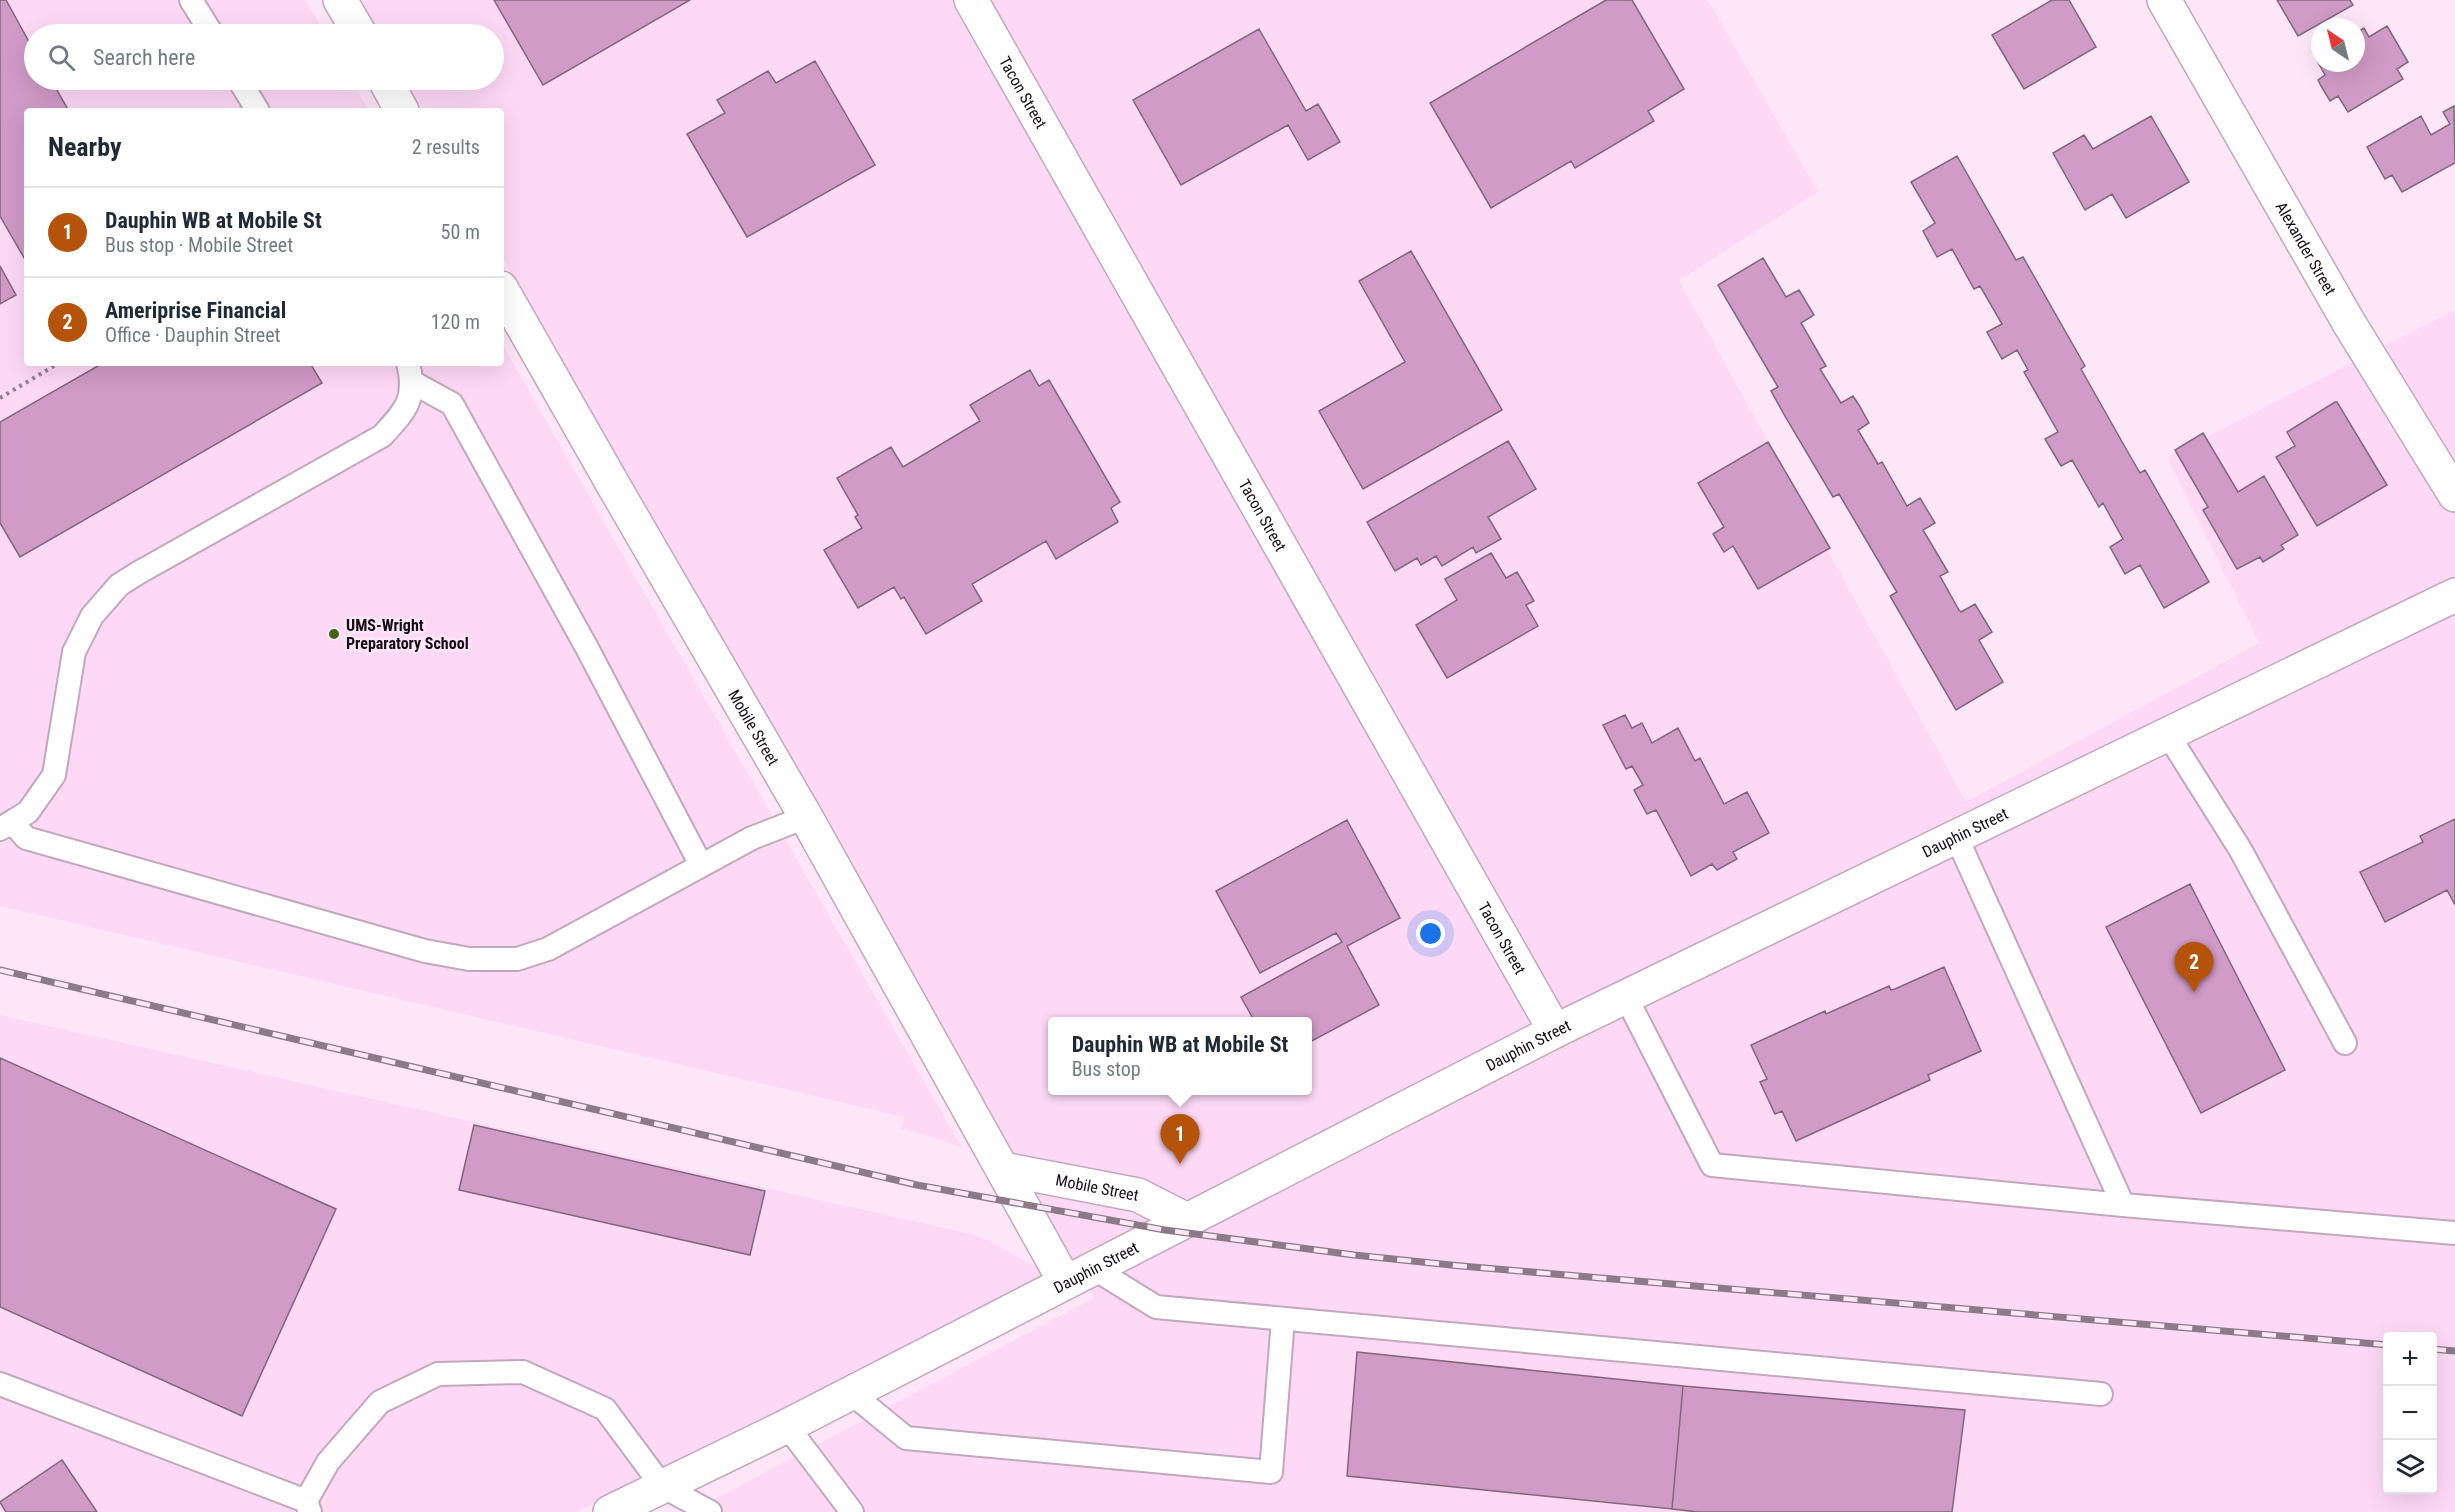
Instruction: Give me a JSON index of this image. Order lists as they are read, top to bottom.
{
  "streets": {
    "street": [
      "Tacon Street",
      "Alexander Street",
      "Mobile Street",
      "Dauphin Street"
    ]
  },
  "crossings": [
    ["Tacon Street", "Dauphin Street"],
    ["Mobile Street", "Dauphin Street"]
  ],
  "places": ["UMS-Wright Preparatory School"],
  "north": "top left",
  "page": {
    "search": "Search here",
    "heading": ["Nearby", "2 results"],
    "list": [
      {
        "mark": "1",
        "name": "Dauphin WB at Mobile St",
        "note": "Bus stop · Mobile Street",
        "value": "50 m"
      },
      {
        "mark": "2",
        "name": "Ameriprise Financial",
        "note": "Office · Dauphin Street",
        "value": "120 m"
      }
    ],
    "pins": ["2", "1"],
    "popup": ["Dauphin WB at Mobile St", "Bus stop"],
    "map_buttons": ["+", "−"]
  }
}
